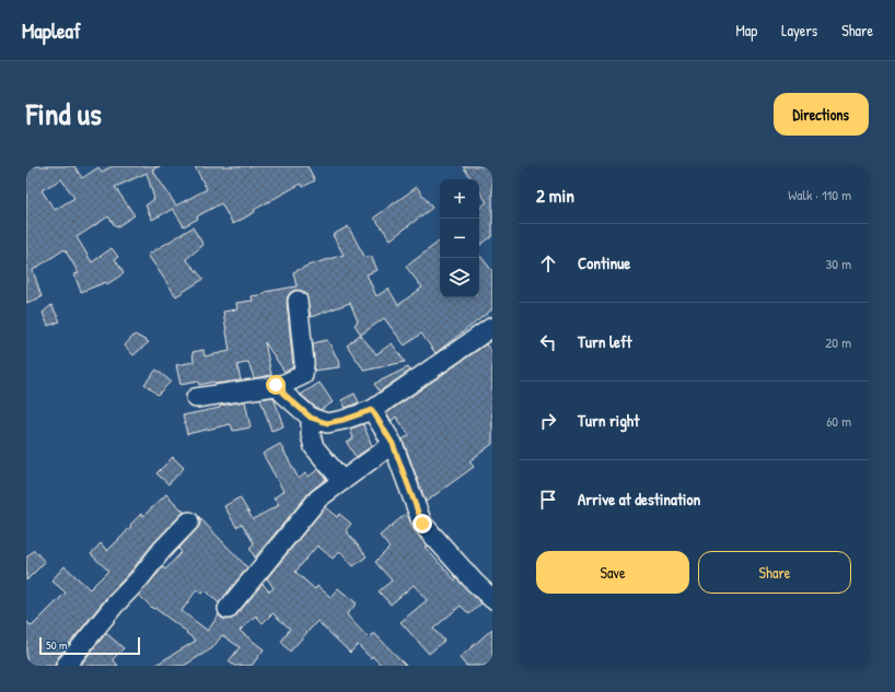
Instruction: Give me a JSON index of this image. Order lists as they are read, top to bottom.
{
  "scale_bar": "50 m",
  "page": {
    "header": "Mapleaf",
    "nav": ["Map", "Layers", "Share"],
    "title": "Find us",
    "buttons": [
      "Directions",
      ["Save", "Share"]
    ],
    "heading": ["2 min", "Walk · 110 m"],
    "map_buttons": ["+", "−"],
    "list": [
      ["Continue", "30 m"],
      ["Turn left", "20 m"],
      ["Turn right", "60 m"],
      "Arrive at destination"
    ],
    "scale": "50 m"
  }
}
